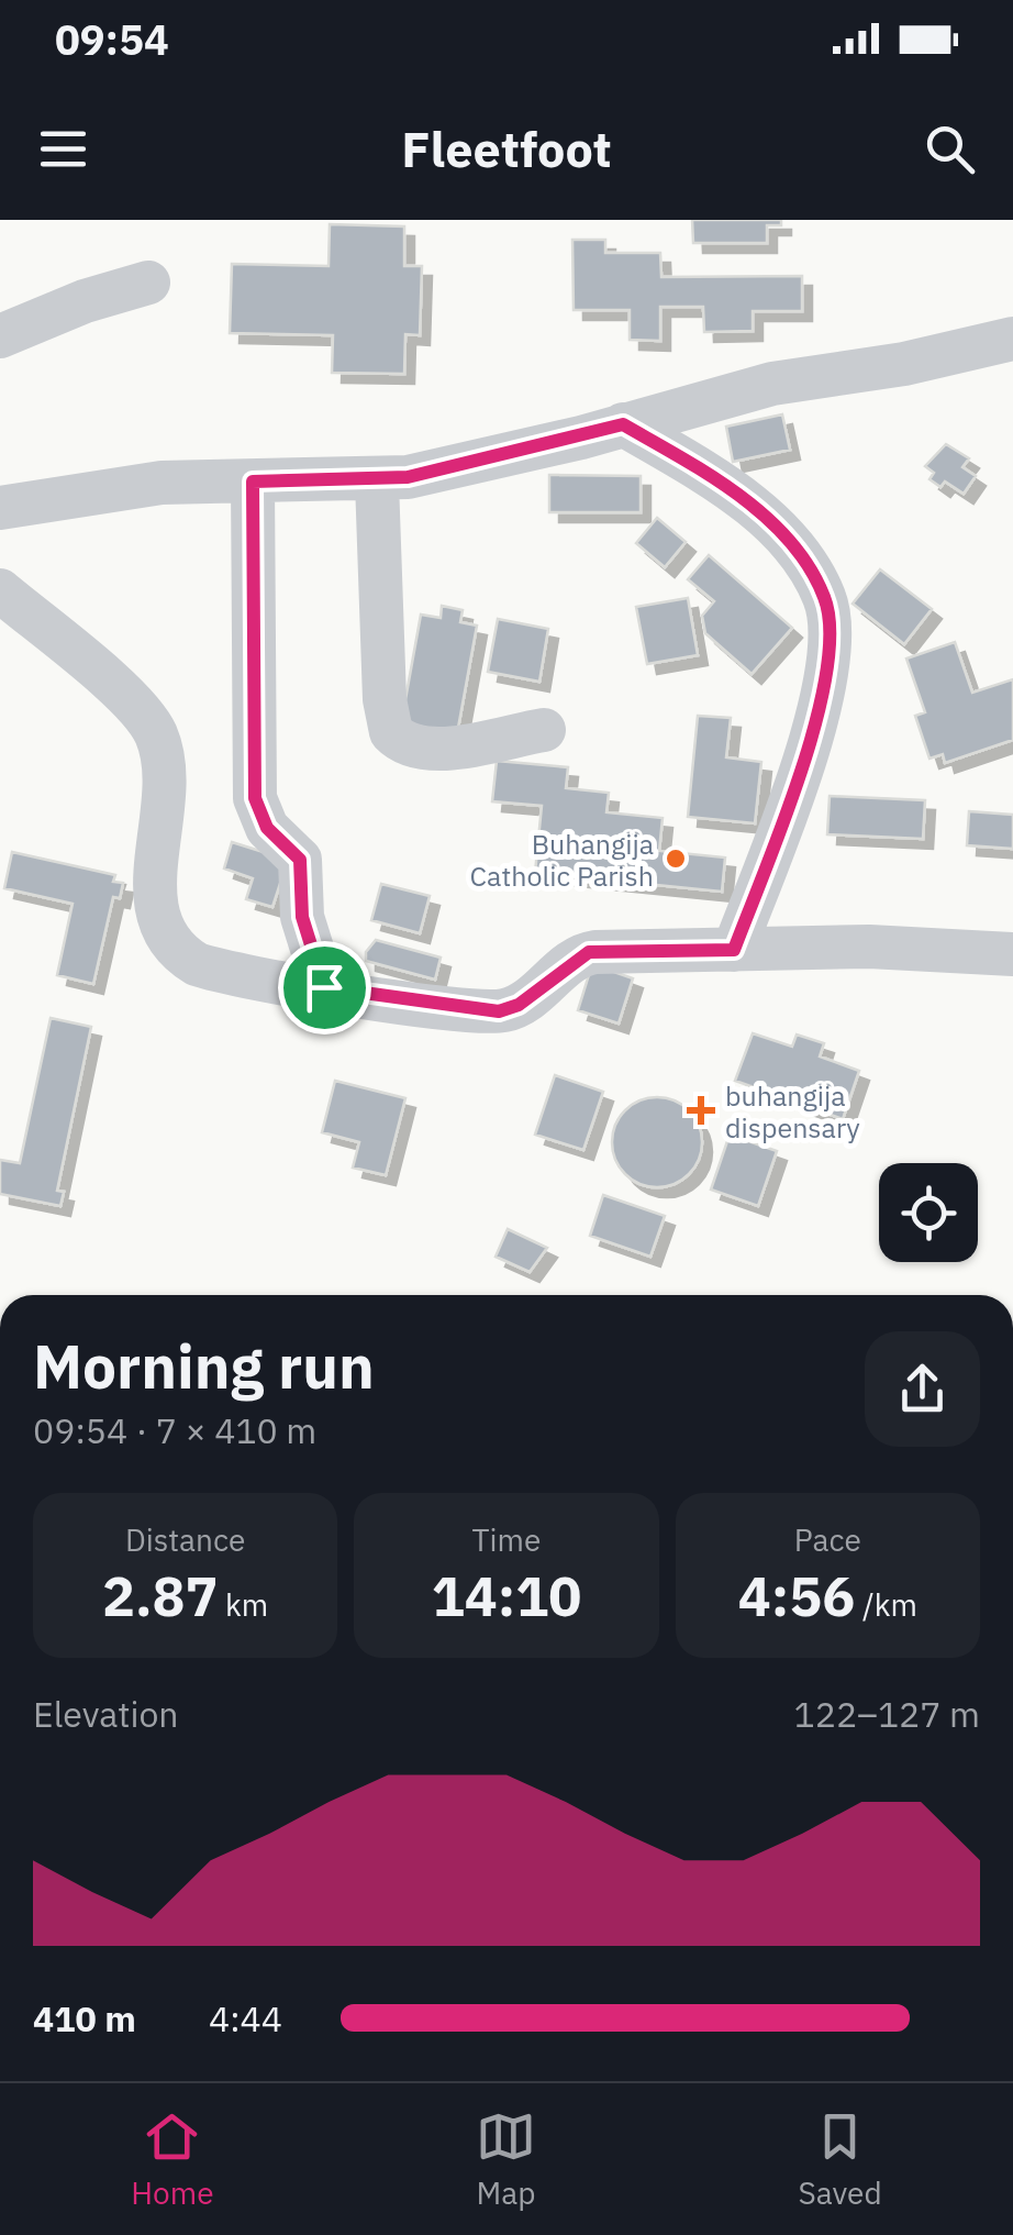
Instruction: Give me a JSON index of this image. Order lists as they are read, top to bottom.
{
  "places": {
    "other": ["Buhangija Catholic Parish"],
    "health": ["buhangija dispensary"]
  },
  "page": {
    "status": "09:54",
    "header": "Fleetfoot",
    "heading": ["Morning run", "09:54 · 7 × 410 m"],
    "stats": [
      ["Distance", "2.87 km"],
      ["Time", "14:10"],
      ["Pace", "4:56 /km"]
    ],
    "chart": ["Elevation", "122–127 m"],
    "list": [
      {
        "name": "410 m",
        "note": "4:44"
      }
    ],
    "tabs": ["Home", "Map", "Saved"]
  }
}
